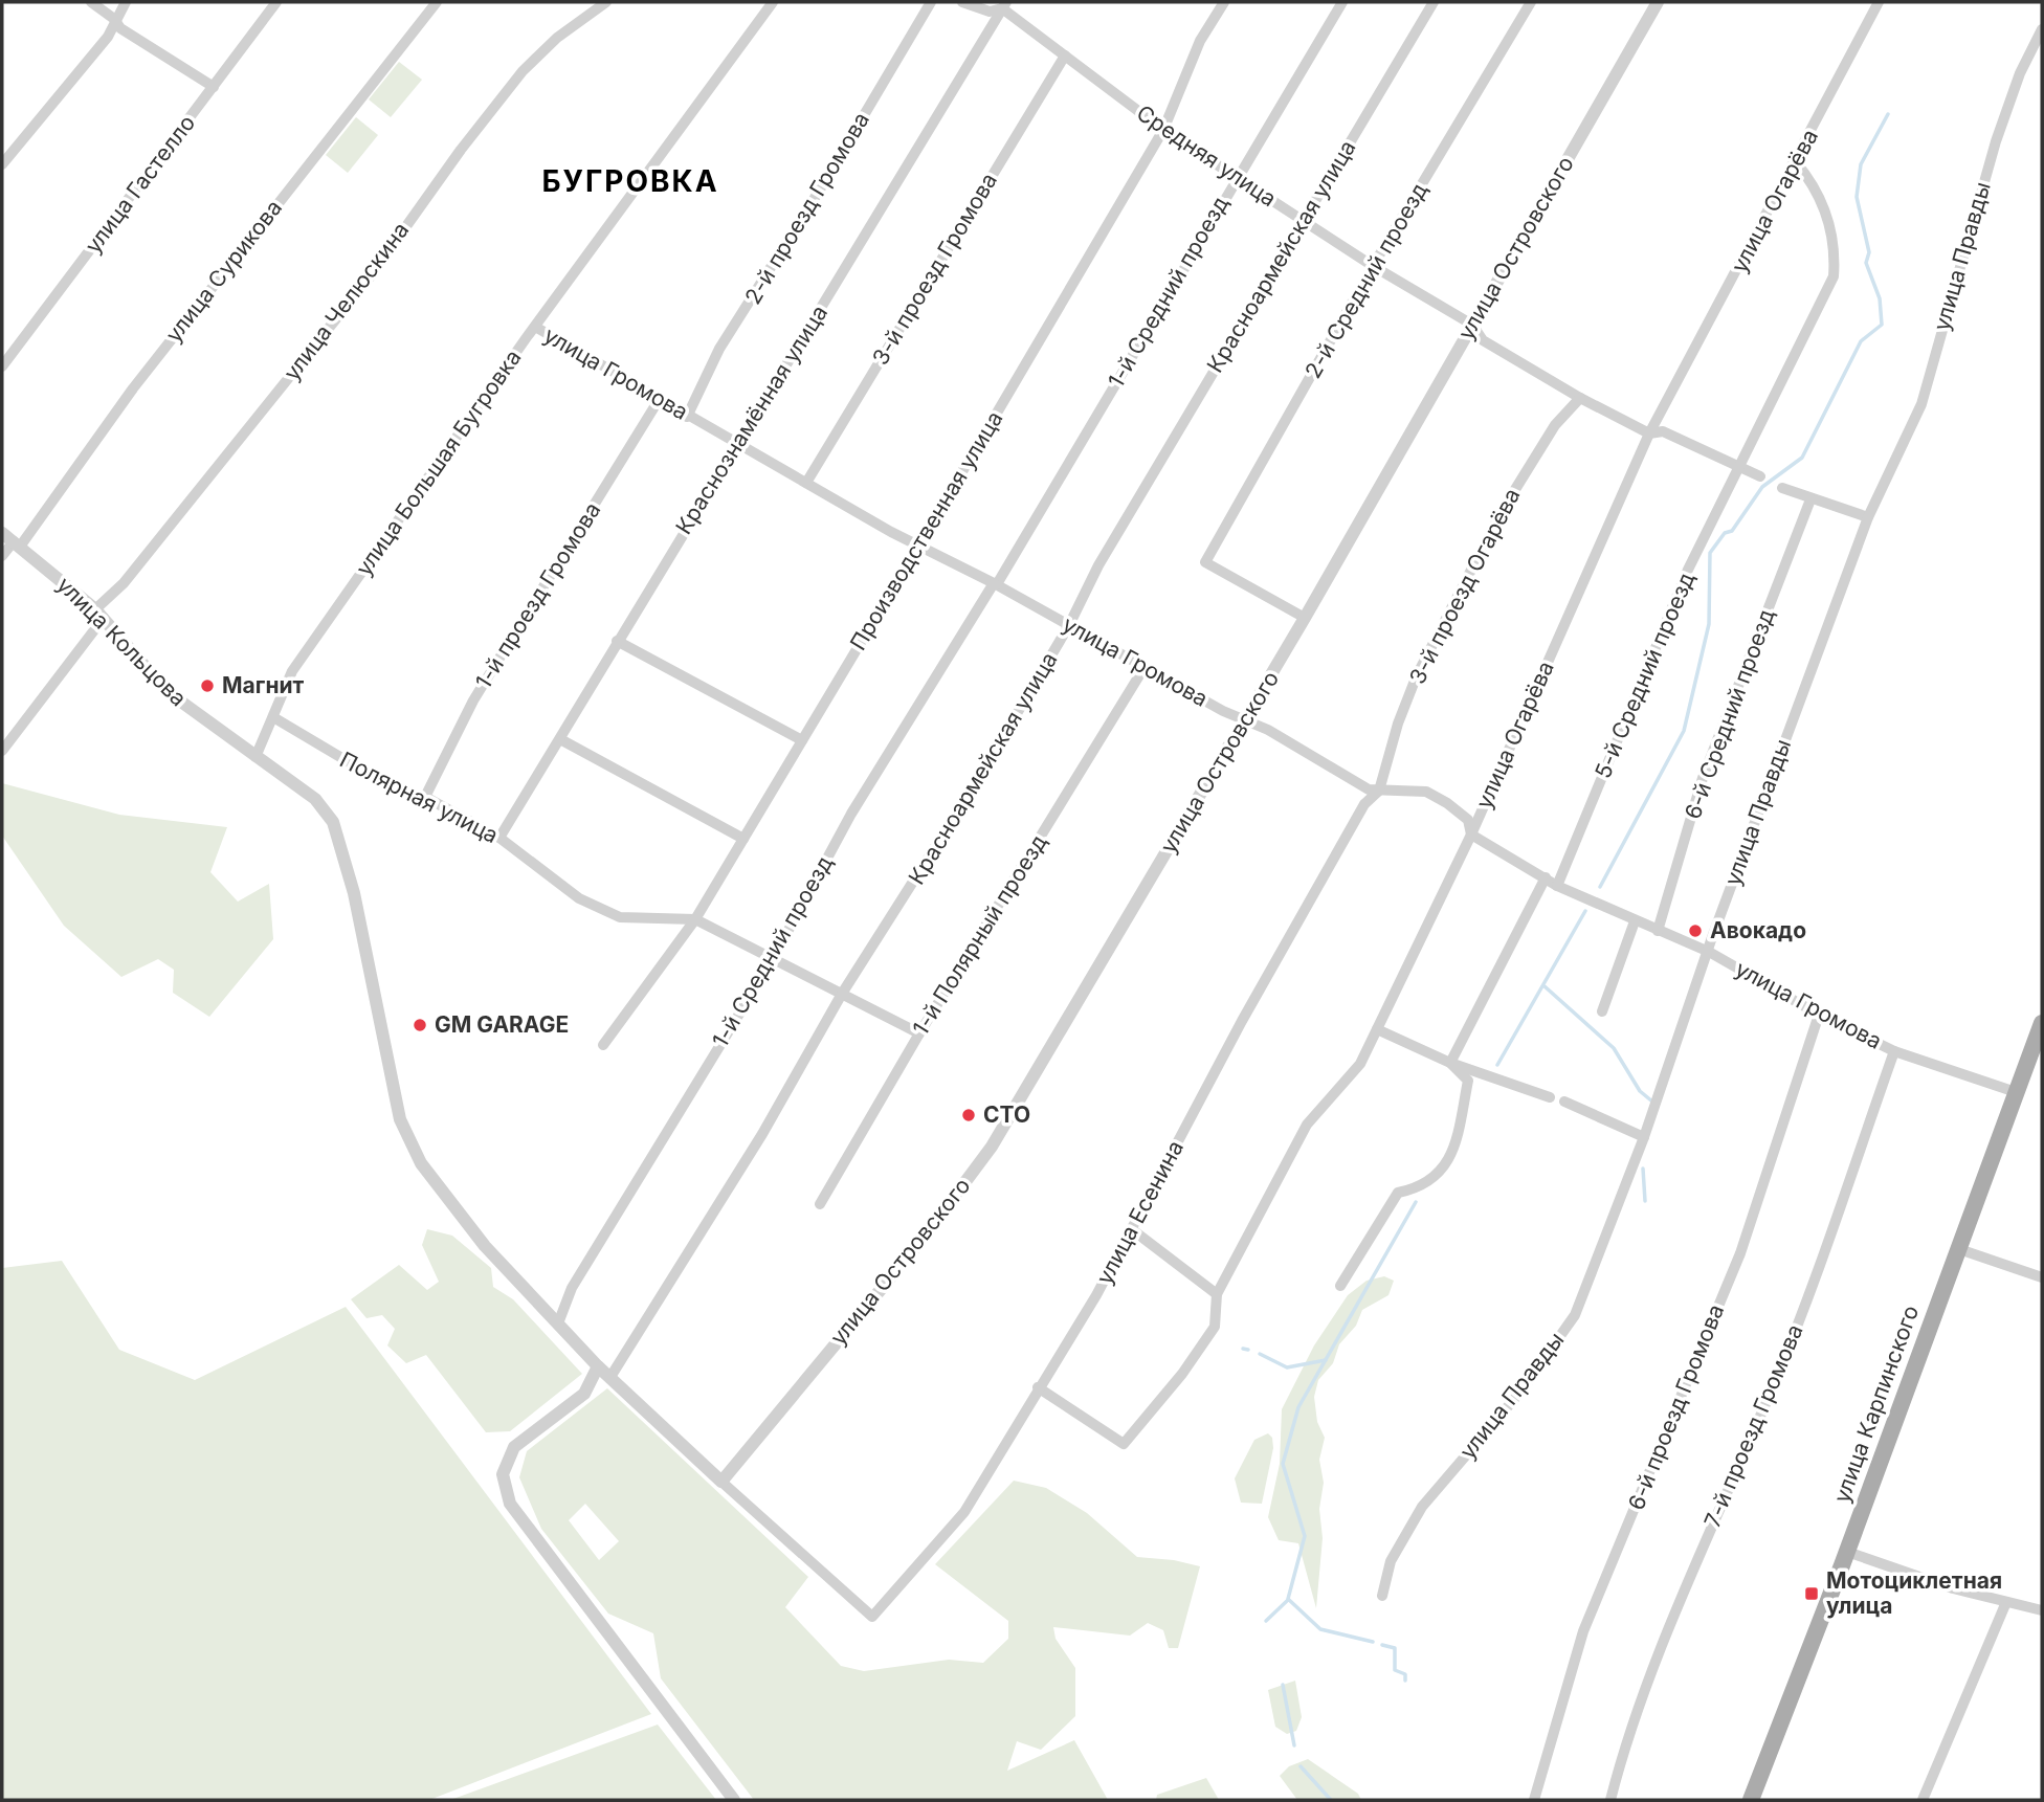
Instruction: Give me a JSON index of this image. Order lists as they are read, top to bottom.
{
  "streets": {
    "main road": ["улица Карпинского"],
    "street": [
      "Средняя улица",
      "улица Гастелло",
      "улица Огарёва",
      "2-й проезд Громова",
      "улица Островского",
      "Красноармейская улица",
      "улица Правды",
      "3-й проезд Громова",
      "улица Сурикова",
      "2-й Средний проезд",
      "1-й Средний проезд",
      "улица Челюскина",
      "улица Громова",
      "Краснознамённая улица",
      "улица Большая Бугровка",
      "Производственная улица",
      "3-й проезд Огарёва",
      "1-й проезд Громова",
      "улица Кольцова",
      "5-й Средний проезд",
      "6-й Средний проезд",
      "Полярная улица",
      "1-й Полярный проезд",
      "улица Есенина",
      "6-й проезд Громова",
      "7-й проезд Громова"
    ]
  },
  "crossings": [
    ["Средняя улица", "улица Огарёва"],
    ["Средняя улица", "улица Островского"],
    ["Средняя улица", "Красноармейская улица"],
    ["Средняя улица", "3-й проезд Громова"],
    ["Средняя улица", "2-й Средний проезд"],
    ["Средняя улица", "1-й Средний проезд"],
    ["Средняя улица", "Краснознамённая улица"],
    ["Средняя улица", "Производственная улица"],
    ["Средняя улица", "3-й проезд Огарёва"],
    ["Средняя улица", "5-й Средний проезд"],
    ["улица Огарёва", "улица Громова"],
    ["улица Огарёва", "5-й Средний проезд"],
    ["улица Огарёва", "улица Есенина"],
    ["2-й проезд Громова", "улица Громова"],
    ["улица Островского", "2-й Средний проезд"],
    ["улица Островского", "улица Громова"],
    ["улица Островского", "улица Есенина"],
    ["Красноармейская улица", "улица Громова"],
    ["Красноармейская улица", "Полярная улица"],
    ["улица Правды", "улица Громова"],
    ["3-й проезд Громова", "улица Громова"],
    ["улица Сурикова", "улица Кольцова"],
    ["1-й Средний проезд", "улица Громова"],
    ["1-й Средний проезд", "улица Кольцова"],
    ["1-й Средний проезд", "Полярная улица"],
    ["улица Челюскина", "улица Кольцова"],
    ["улица Громова", "Краснознамённая улица"],
    ["улица Громова", "улица Большая Бугровка"],
    ["улица Громова", "Производственная улица"],
    ["улица Громова", "3-й проезд Огарёва"],
    ["улица Громова", "1-й проезд Громова"],
    ["улица Громова", "5-й Средний проезд"],
    ["улица Громова", "6-й Средний проезд"],
    ["улица Громова", "1-й Полярный проезд"],
    ["улица Громова", "улица Есенина"],
    ["улица Громова", "улица Карпинского"],
    ["улица Громова", "6-й проезд Громова"],
    ["улица Громова", "7-й проезд Громова"],
    ["Краснознамённая улица", "Полярная улица"],
    ["улица Большая Бугровка", "улица Кольцова"],
    ["улица Большая Бугровка", "Полярная улица"],
    ["Производственная улица", "Полярная улица"],
    ["3-й проезд Огарёва", "улица Есенина"],
    ["1-й проезд Громова", "Полярная улица"],
    ["Полярная улица", "1-й Полярный проезд"]
  ],
  "districts": ["БУГРОВКА"],
  "places": {
    "other": [
      "Магнит",
      "Авокадо",
      "GM GARAGE",
      "СТО"
    ],
    "transit": ["Мотоциклетная улица"]
  }
}
